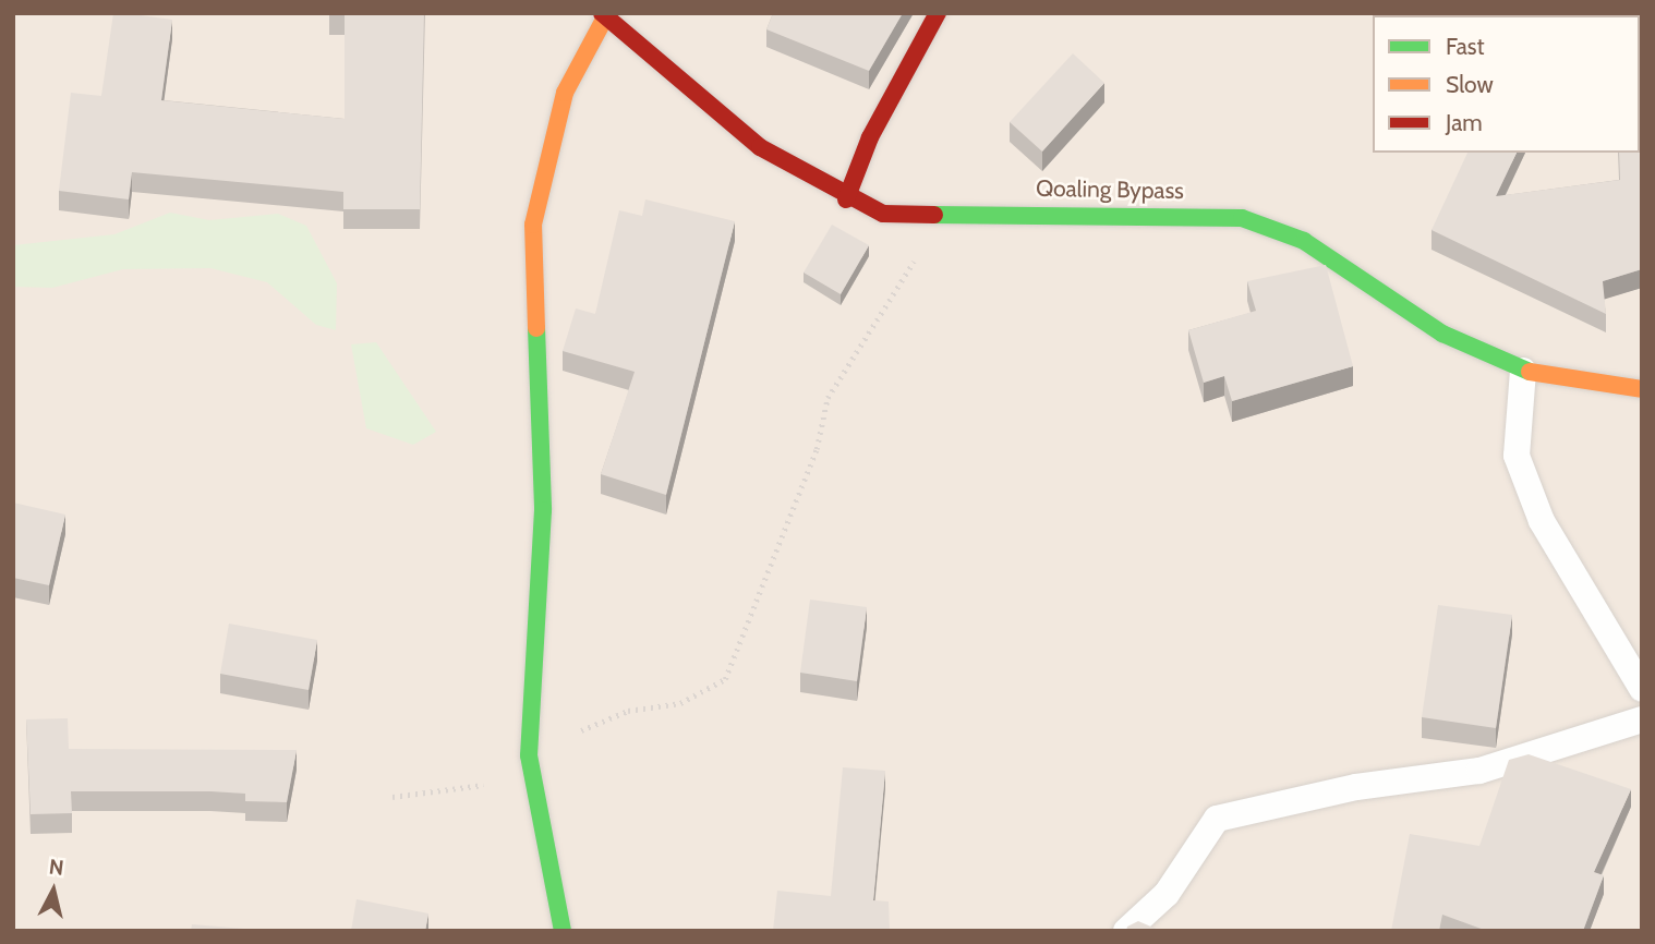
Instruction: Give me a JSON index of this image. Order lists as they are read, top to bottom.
{
  "streets": {
    "main road": ["Qoaling Bypass"]
  },
  "legend": ["Fast", "Slow", "Jam"],
  "north": "top"
}
